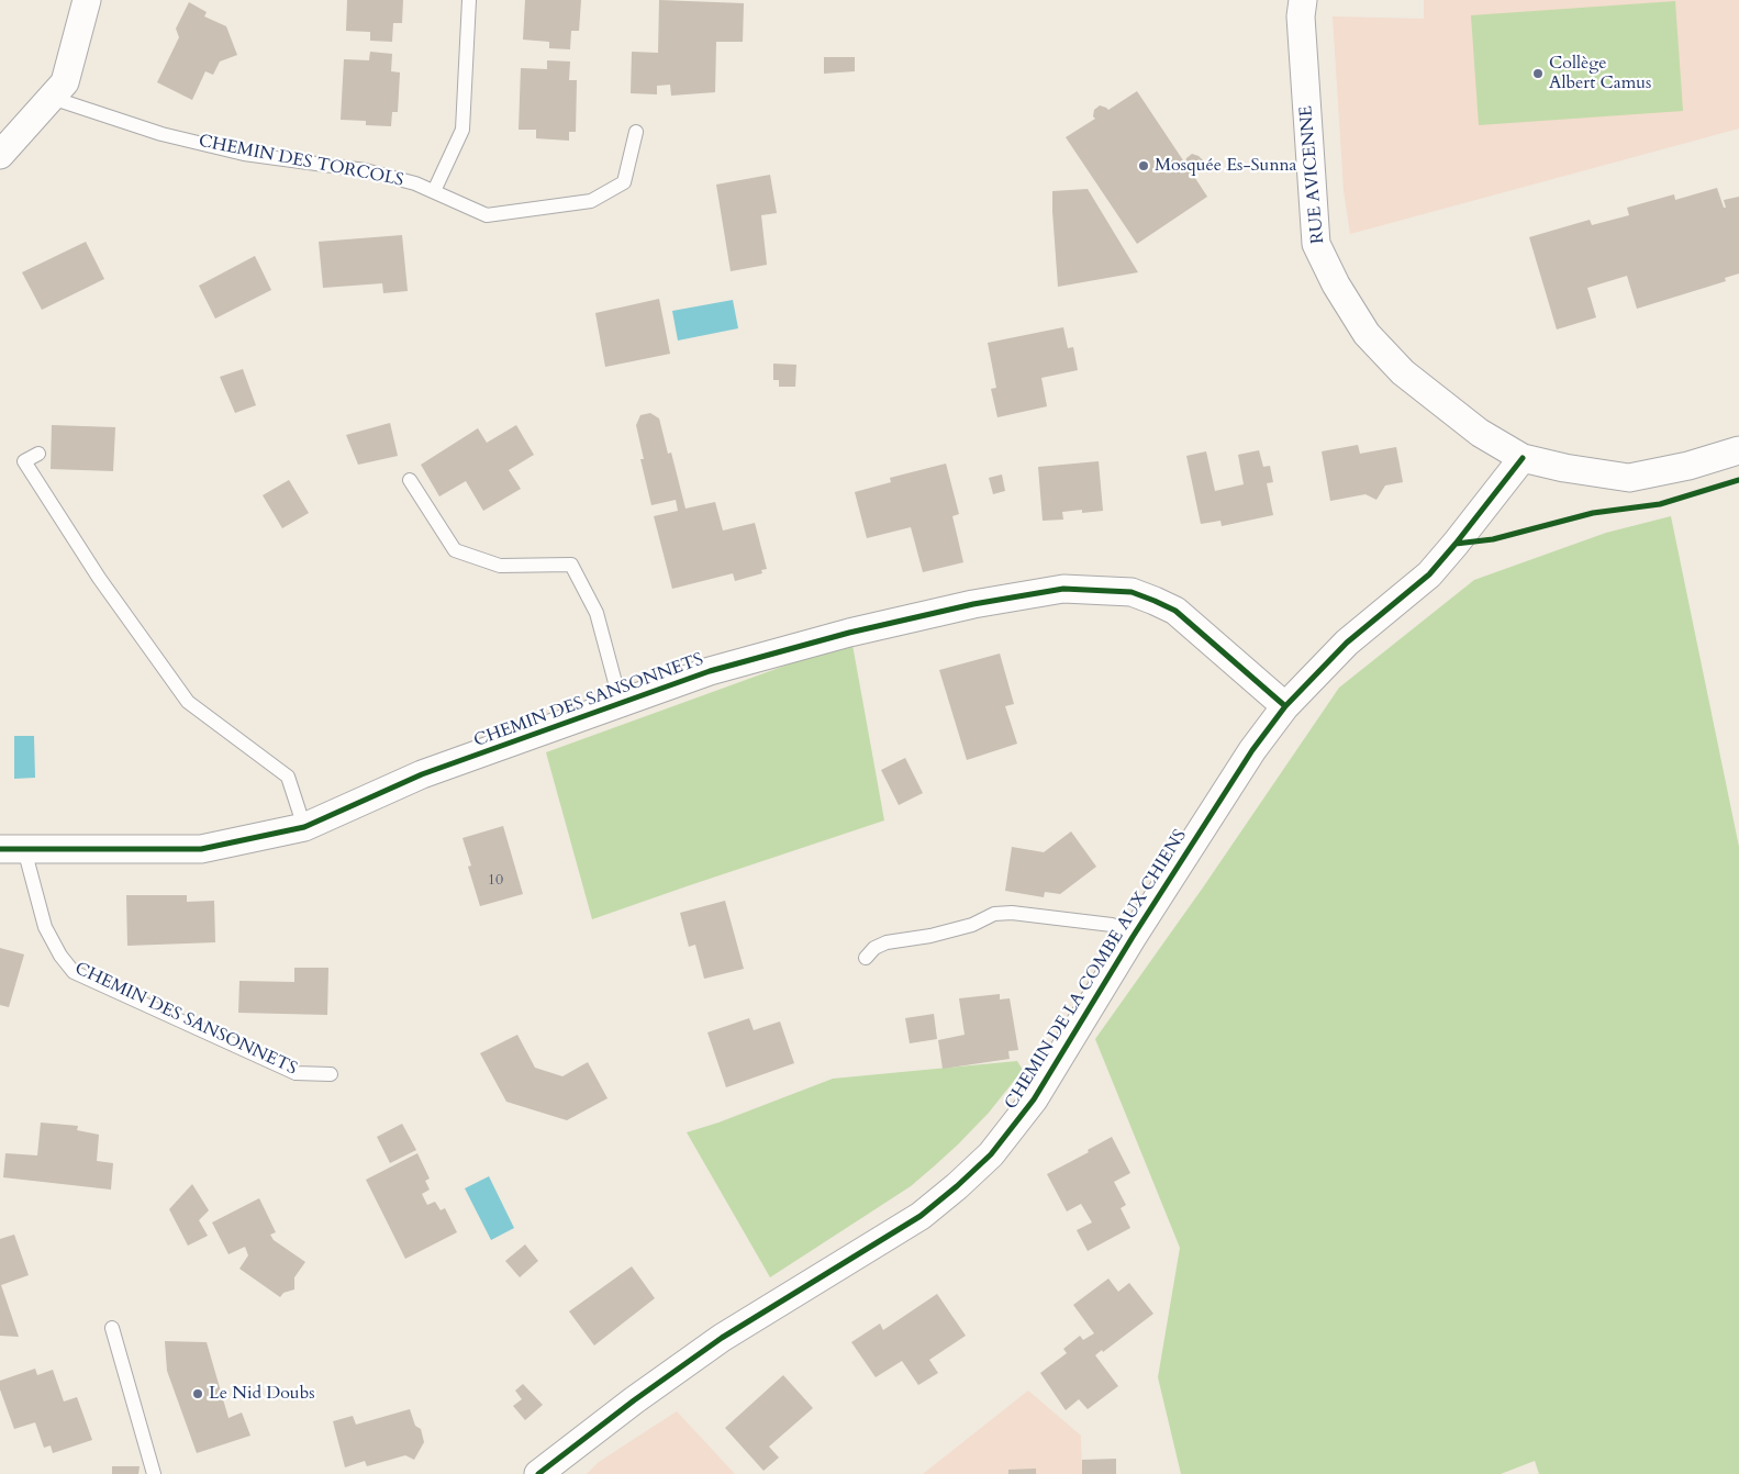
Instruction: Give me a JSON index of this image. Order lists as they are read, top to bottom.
{
  "streets": {
    "street": ["RUE AVICENNE", "CHEMIN DES SANSONNETS", "CHEMIN DE LA COMBE AUX CHIENS"],
    "lane": ["CHEMIN DES TORCOLS"]
  },
  "crossings": [
    ["RUE AVICENNE", "CHEMIN DE LA COMBE AUX CHIENS"],
    ["CHEMIN DES SANSONNETS", "CHEMIN DE LA COMBE AUX CHIENS"]
  ],
  "places": ["Collège Albert Camus", "Mosquée Es-Sunna", "Le Nid Doubs"],
  "house_numbers": ["10"]
}
